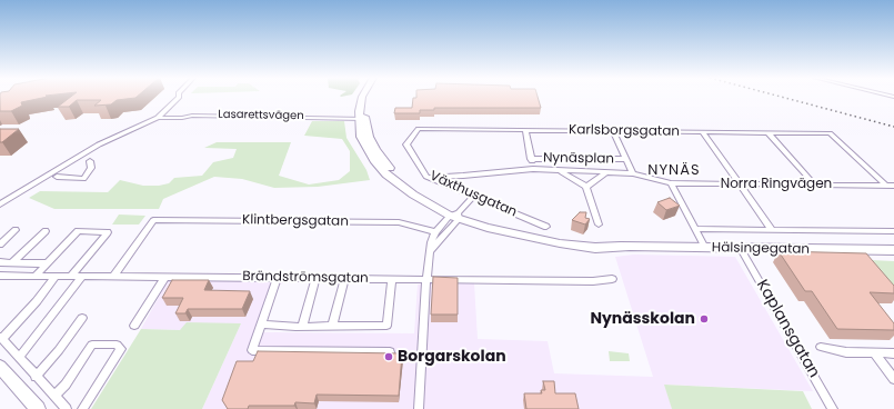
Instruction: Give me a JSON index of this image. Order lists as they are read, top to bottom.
{
  "streets": {
    "street": [
      "Lasarettsvägen",
      "Karlsborgsgatan",
      "Nynäsplan",
      "Norra Ringvägen",
      "Växthusgatan",
      "Klintbergsgatan",
      "Hälsingegatan",
      "Brändströmsgatan",
      "Kaplansgatan"
    ]
  },
  "crossings": [
    ["Lasarettsvägen", "Hälsingegatan"],
    ["Karlsborgsgatan", "Norra Ringvägen"],
    ["Karlsborgsgatan", "Växthusgatan"],
    ["Nynäsplan", "Norra Ringvägen"],
    ["Klintbergsgatan", "Brändströmsgatan"],
    ["Hälsingegatan", "Kaplansgatan"]
  ],
  "districts": ["NYNÄS"],
  "places": ["Nynässkolan", "Borgarskolan"]
}
